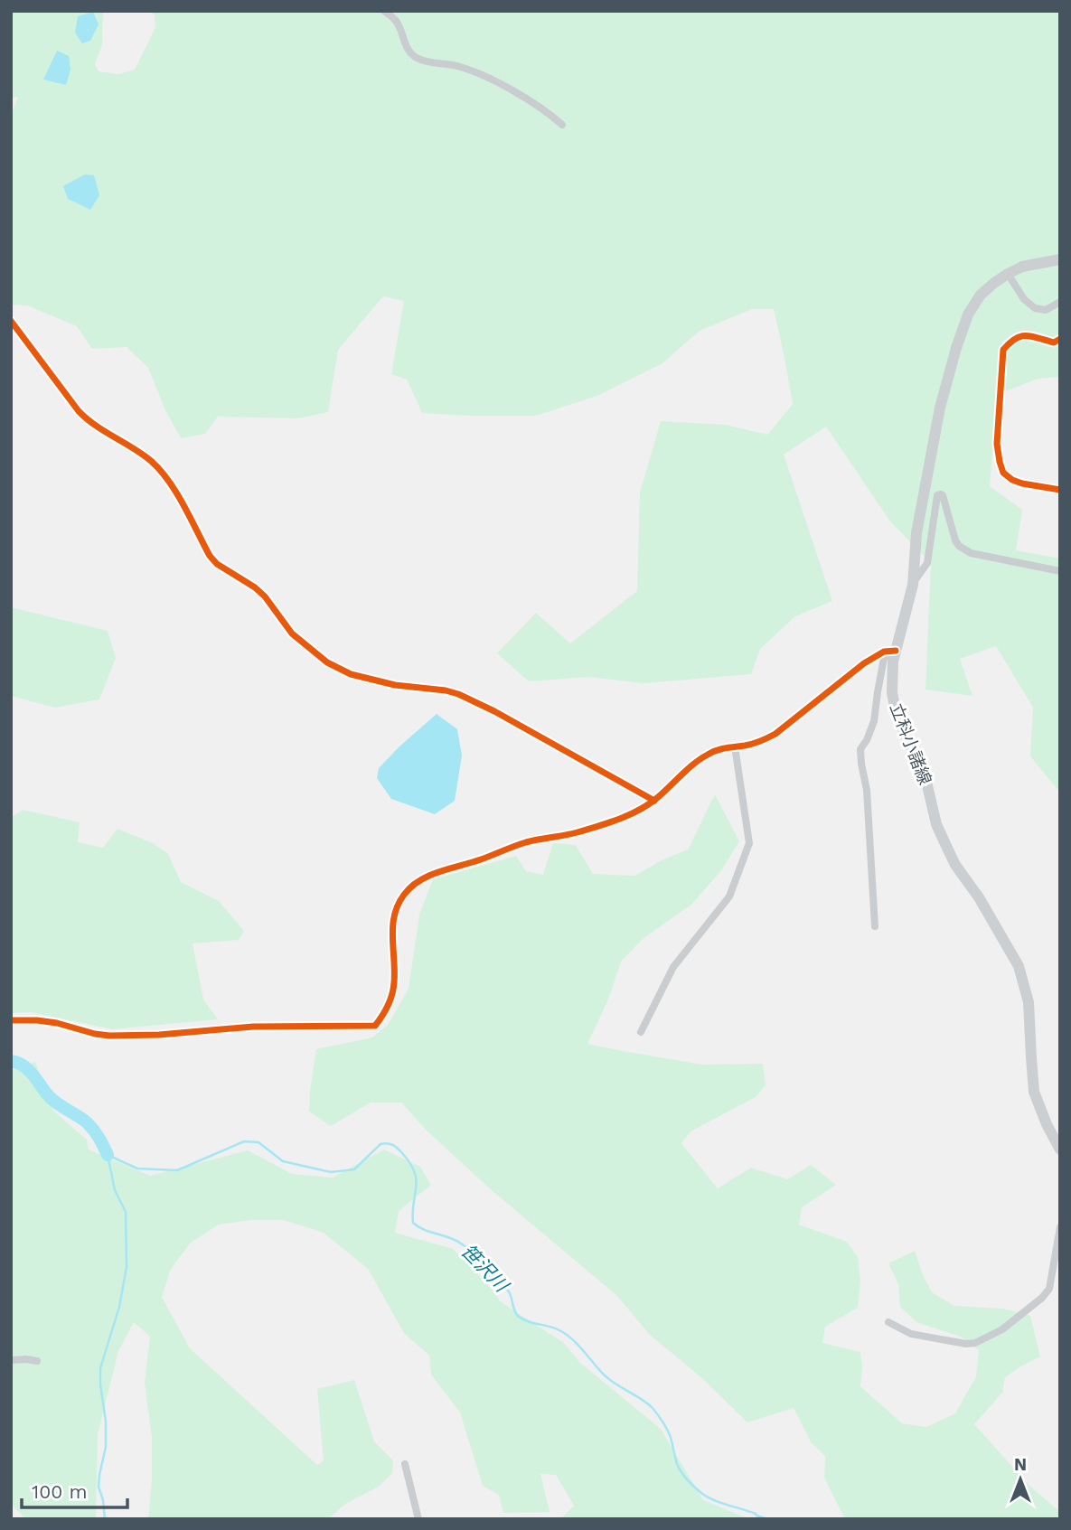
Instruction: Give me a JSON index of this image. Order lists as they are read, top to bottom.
{
  "streets": {
    "main road": ["立科小諸線"]
  },
  "water": ["笹沢川"],
  "scale_bar": "100 m",
  "north": "top"
}
